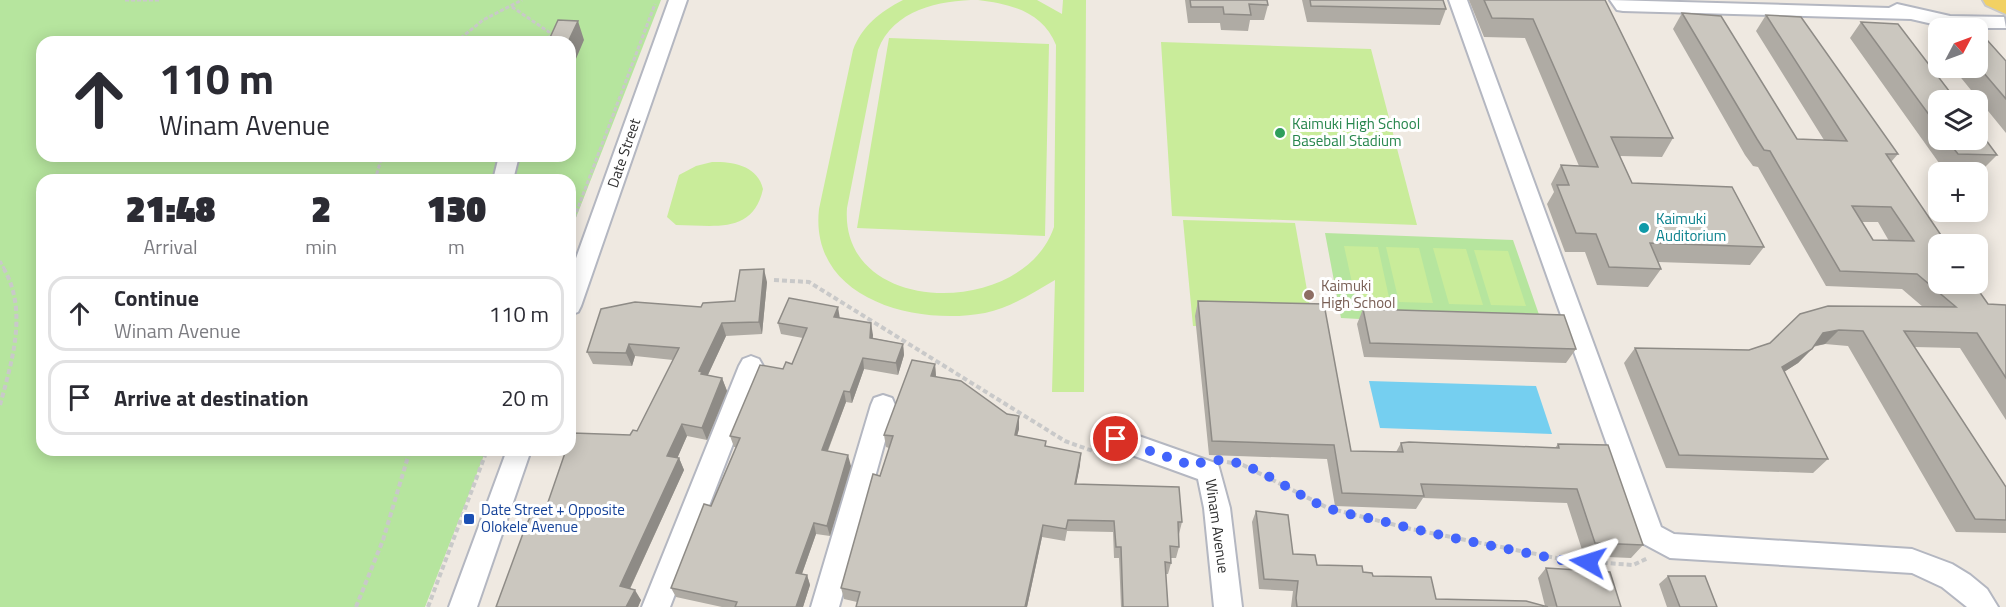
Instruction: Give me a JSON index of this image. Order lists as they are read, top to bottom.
{
  "streets": {
    "street": ["Date Street", "Winam Avenue"]
  },
  "places": {
    "other": ["Kaimuki High School Baseball Stadium", "Kaimuki Auditorium", "Kaimuki High School"],
    "transit": ["Date Street + Opposite Olokele Avenue"]
  },
  "north": "top right",
  "page": {
    "map_buttons": ["+", "−"],
    "turn": ["110 m", "Winam Avenue"],
    "eta": [
      "21:48",
      "Arrival",
      "2",
      "min",
      "130",
      "m"
    ],
    "list": [
      {
        "name": "Continue",
        "note": "Winam Avenue",
        "value": "110 m"
      },
      {
        "name": "Arrive at destination",
        "value": "20 m"
      }
    ]
  }
}
